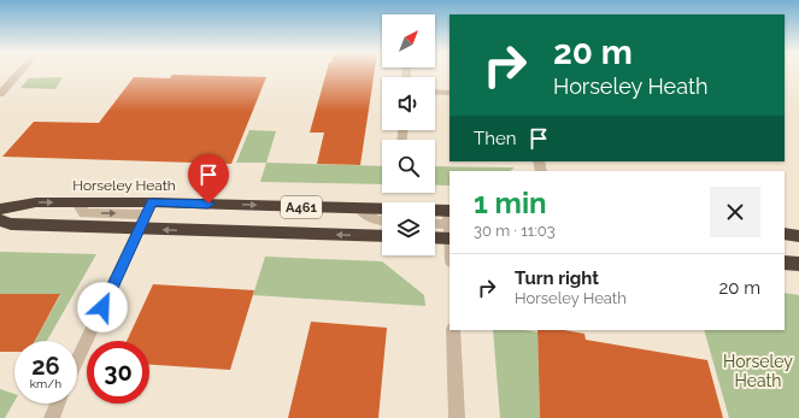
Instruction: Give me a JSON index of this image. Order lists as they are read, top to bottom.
{
  "streets": {
    "highway": ["Horseley Heath", "A461"]
  },
  "parks": ["Horseley Heath"],
  "north": "top right",
  "page": {
    "turn": ["20 m", "Horseley Heath"],
    "then": "Then",
    "heading": ["1 min", "30 m · 11:03"],
    "list": [
      {
        "name": "Turn right",
        "note": "Horseley Heath",
        "value": "20 m"
      }
    ],
    "speed": "26 km/h",
    "limit": "30"
  }
}
